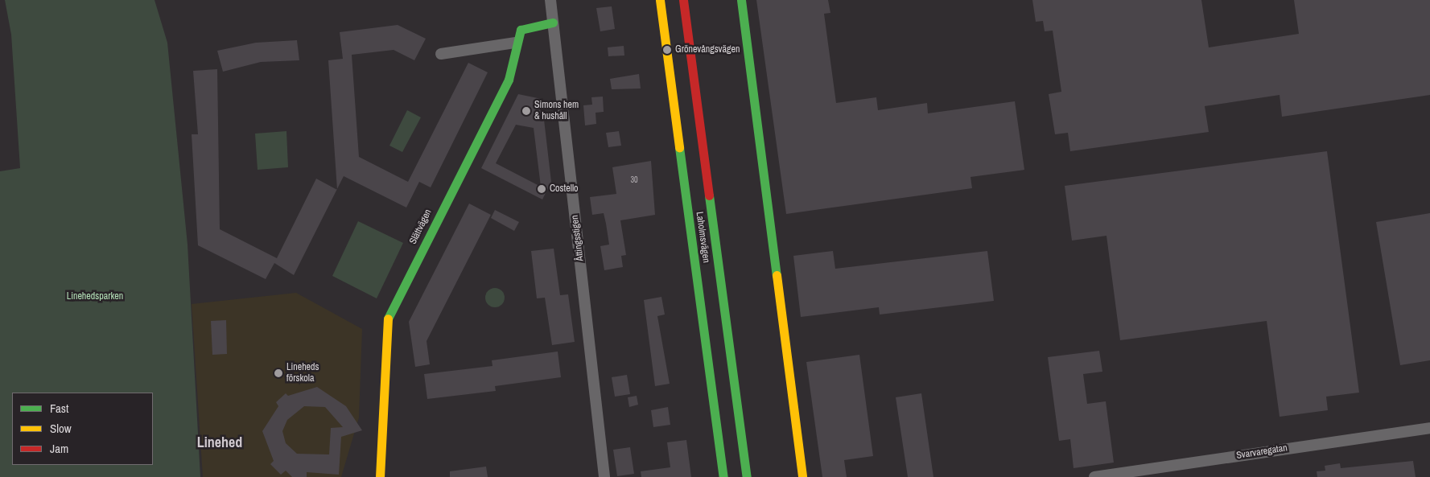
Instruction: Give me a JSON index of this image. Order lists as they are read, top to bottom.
{
  "streets": {
    "main road": ["Slättvägen", "Laholmsvägen"],
    "street": ["Åttingsstigen", "Svarvaregatan"]
  },
  "crossings": [
    ["Slättvägen", "Åttingsstigen"]
  ],
  "districts": ["Linehed"],
  "parks": ["Linehedsparken"],
  "places": [
    "Grönevångsvägen",
    "Simons hem & hushåll",
    "Costello",
    "Lineheds förskola"
  ],
  "house_numbers": ["30"],
  "legend": ["Fast", "Slow", "Jam"]
}
